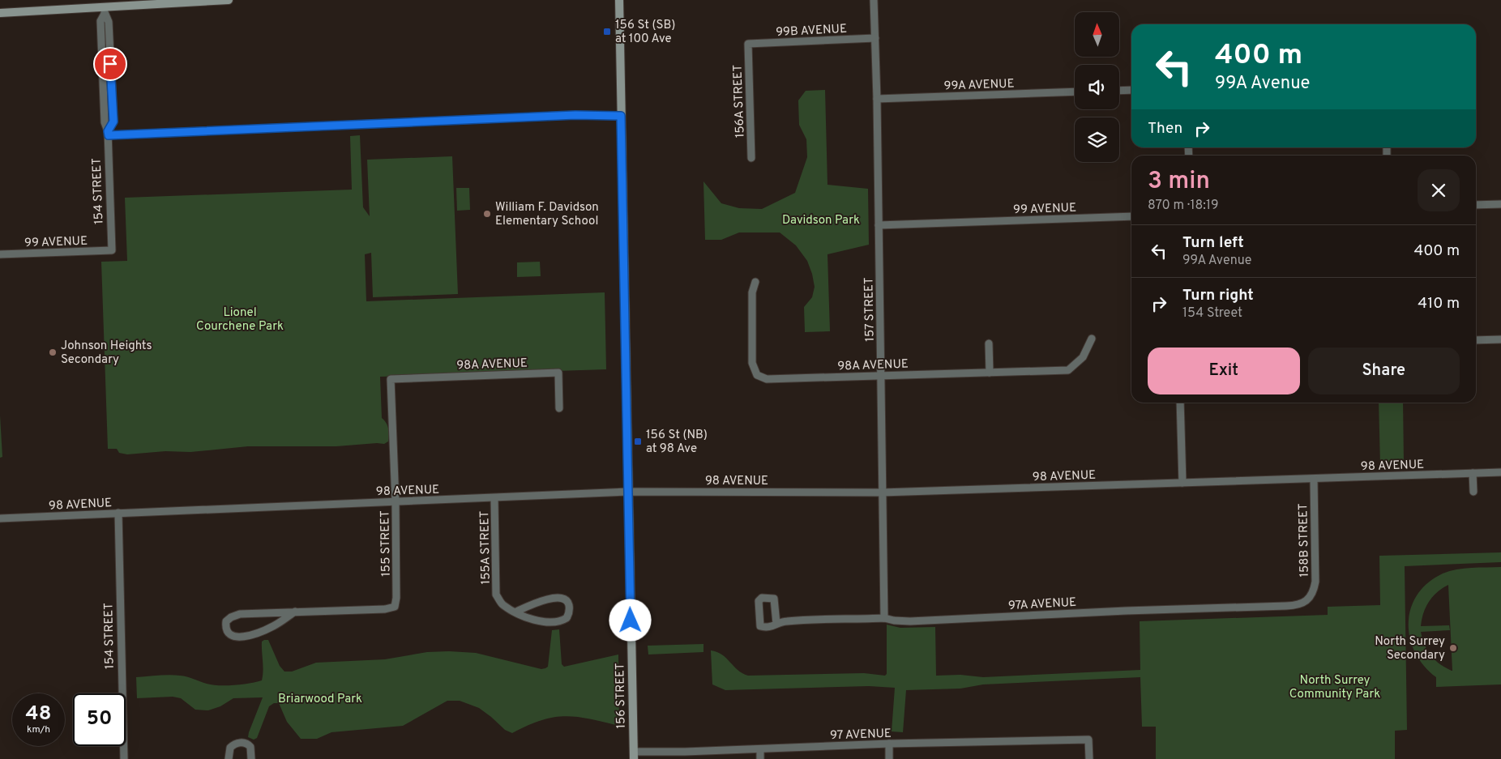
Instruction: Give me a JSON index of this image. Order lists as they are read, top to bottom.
{
  "streets": {
    "main road": ["156 STREET"],
    "street": [
      "99B AVENUE",
      "99A AVENUE",
      "156A STREET",
      "154 STREET",
      "99 AVENUE",
      "157 STREET",
      "98A AVENUE",
      "98 AVENUE",
      "158B STREET",
      "155 STREET",
      "155A STREET",
      "97A AVENUE",
      "97 AVENUE"
    ]
  },
  "crossings": [
    ["99B AVENUE", "156A STREET"],
    ["99B AVENUE", "157 STREET"],
    ["99A AVENUE", "157 STREET"],
    ["154 STREET", "99 AVENUE"],
    ["154 STREET", "98 AVENUE"],
    ["99 AVENUE", "157 STREET"],
    ["157 STREET", "98A AVENUE"],
    ["157 STREET", "98 AVENUE"],
    ["157 STREET", "97A AVENUE"],
    ["98A AVENUE", "155 STREET"],
    ["98 AVENUE", "158B STREET"],
    ["98 AVENUE", "155 STREET"],
    ["98 AVENUE", "155A STREET"],
    ["98 AVENUE", "156 STREET"],
    ["158B STREET", "97A AVENUE"],
    ["156 STREET", "97 AVENUE"]
  ],
  "parks": [
    "Davidson Park",
    "Lionel Courchene Park",
    "North Surrey Community Park",
    "Briarwood Park"
  ],
  "places": {
    "transit": ["156 St (SB) at 100 Ave", "156 St (NB) at 98 Ave"],
    "other": ["William F. Davidson Elementary School", "Johnson Heights Secondary", "North Surrey Secondary"]
  },
  "north": "top",
  "page": {
    "turn": ["400 m", "99A Avenue"],
    "then": "Then",
    "heading": ["3 min", "870 m · 18:19"],
    "list": [
      {
        "name": "Turn left",
        "note": "99A Avenue",
        "value": "400 m"
      },
      {
        "name": "Turn right",
        "note": "154 Street",
        "value": "410 m"
      }
    ],
    "buttons": ["Exit", "Share"],
    "speed": "48 km/h",
    "limit": "50"
  }
}
